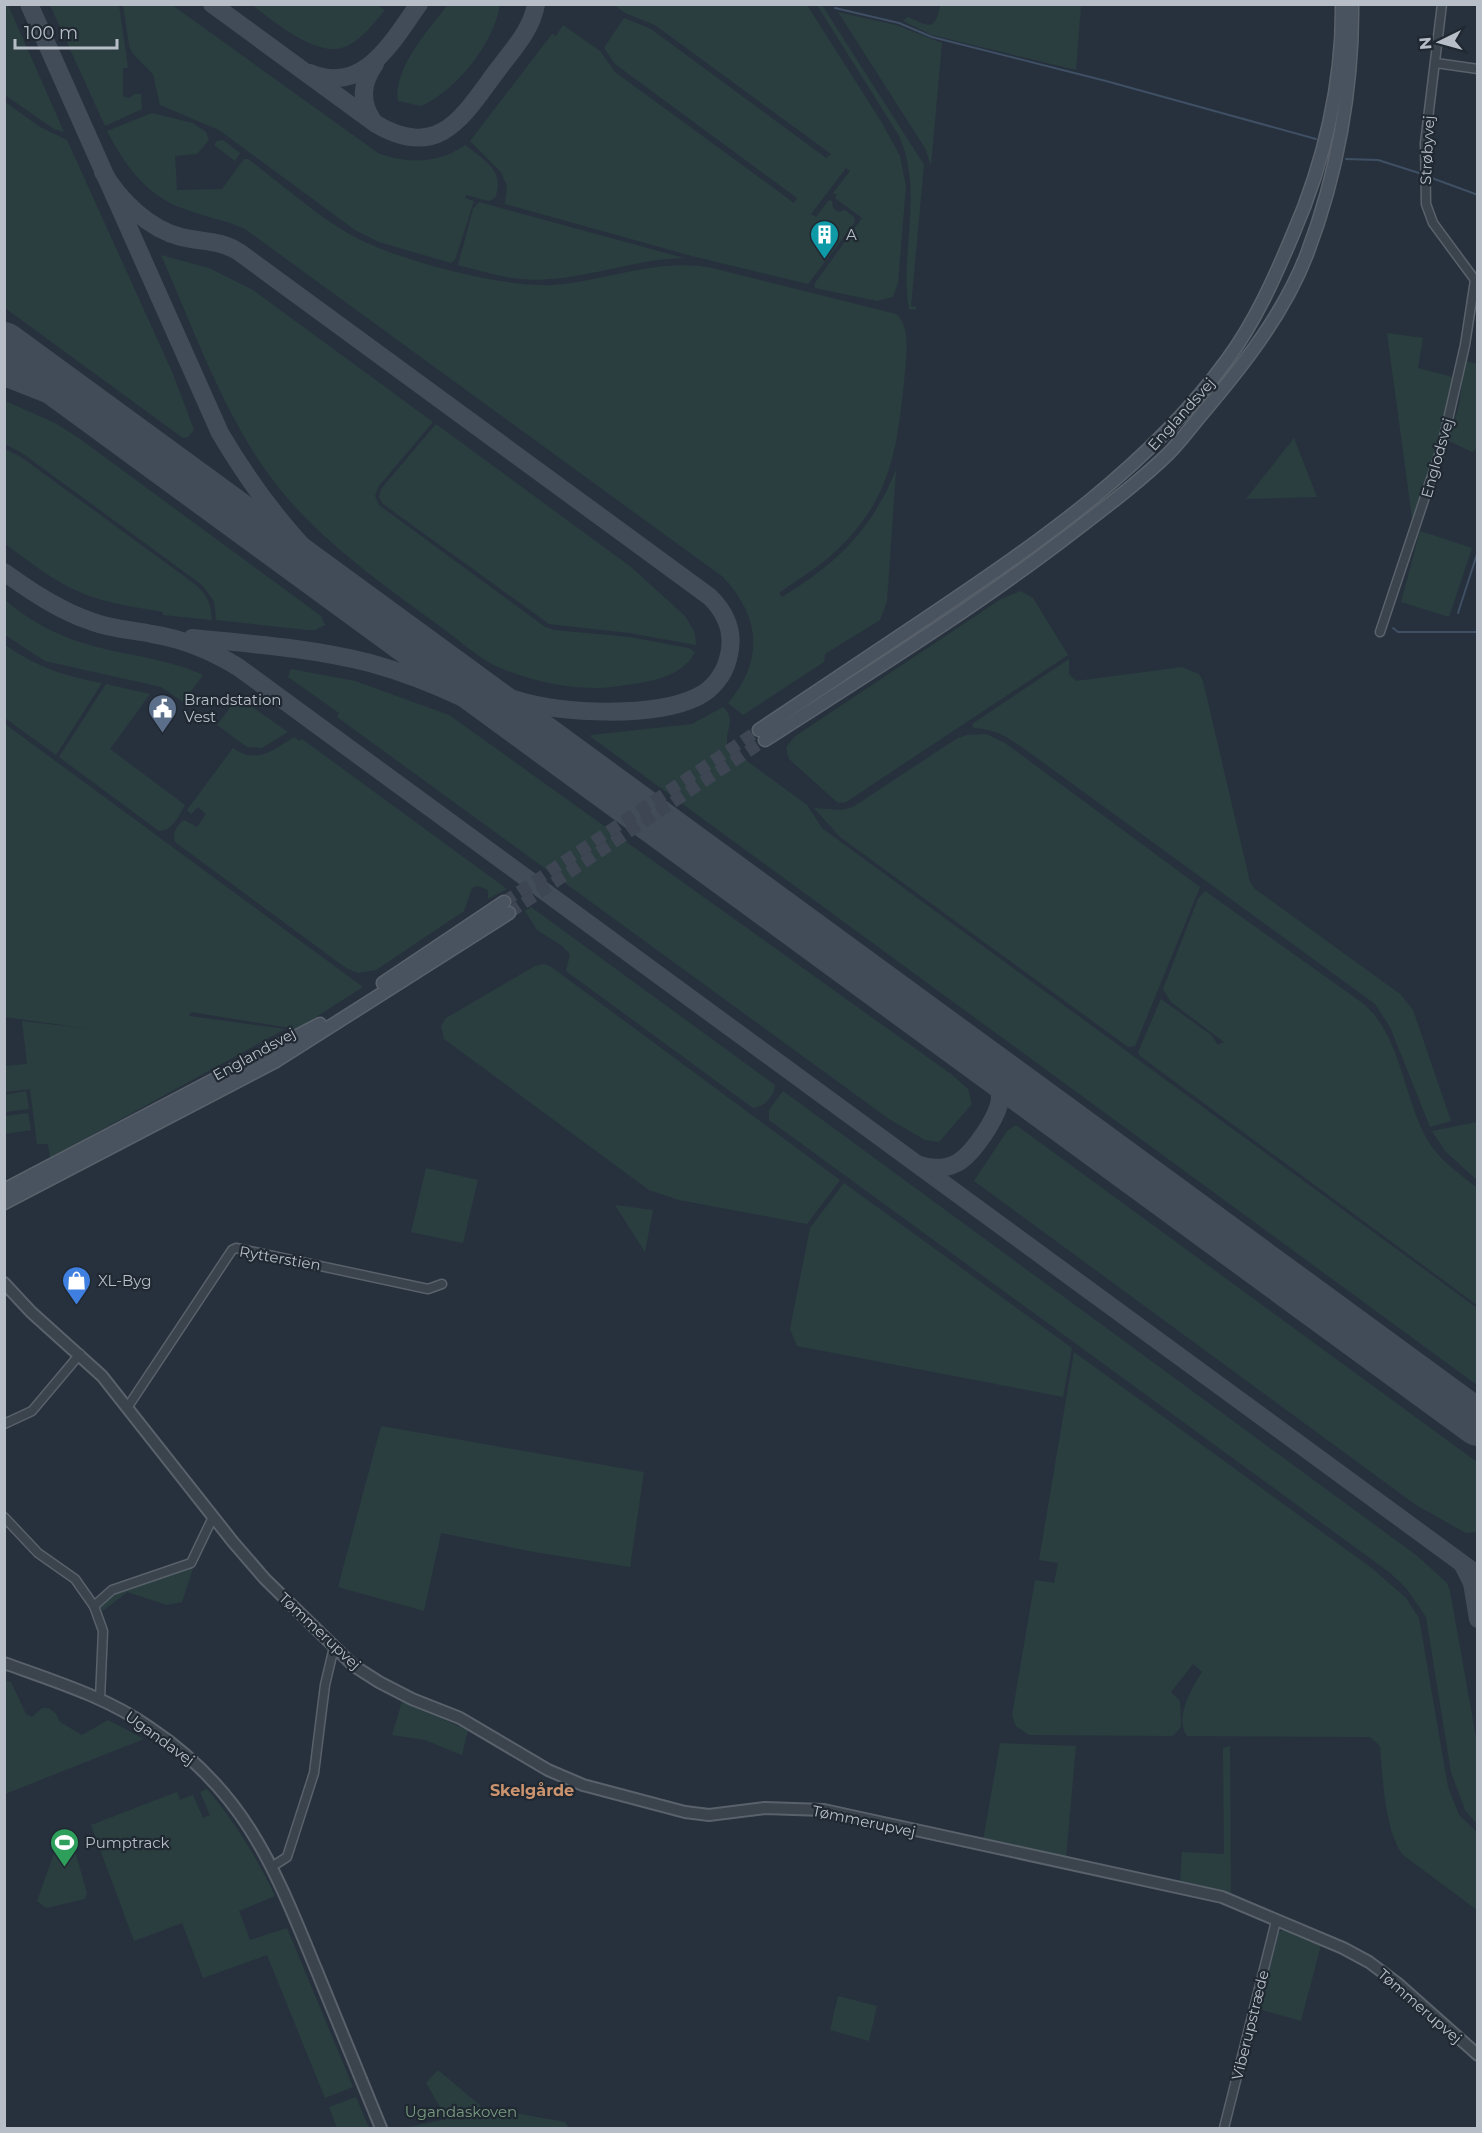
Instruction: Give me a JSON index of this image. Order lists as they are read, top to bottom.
{
  "streets": {
    "main road": ["Englandsvej"],
    "street": [
      "Strøbyvej",
      "Englodsvej",
      "Rytterstien",
      "Tømmerupvej",
      "Ugandavej",
      "Viberupstræde"
    ]
  },
  "crossings": [
    ["Strøbyvej", "Englodsvej"],
    ["Rytterstien", "Tømmerupvej"],
    ["Tømmerupvej", "Viberupstræde"]
  ],
  "districts": ["Skelgårde"],
  "parks": ["Ugandaskoven"],
  "places": {
    "building": ["A"],
    "public building": ["Brandstation Vest"],
    "shop": ["XL-Byg"],
    "sports": ["Pumptrack"]
  },
  "scale_bar": "100 m",
  "north": "left"
}
